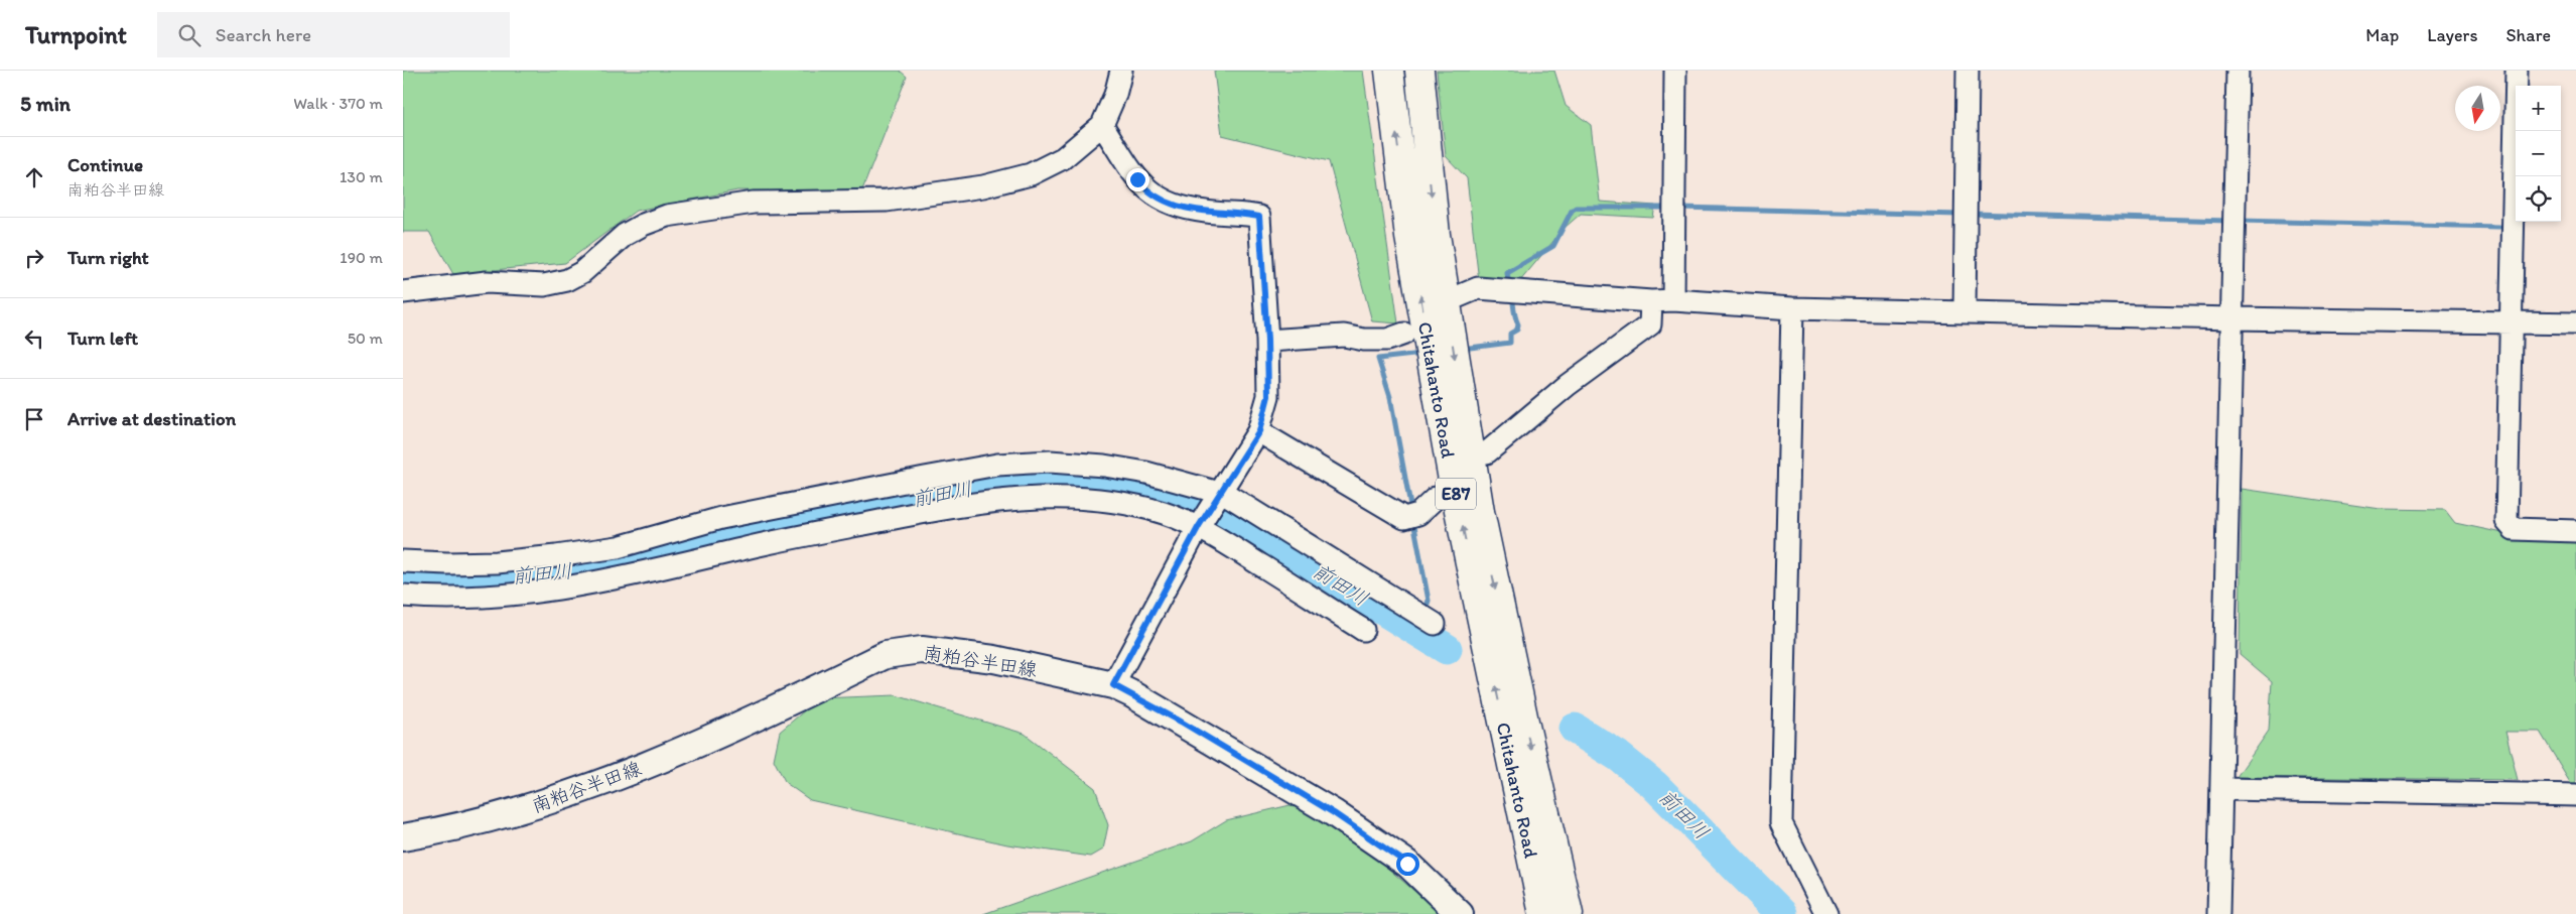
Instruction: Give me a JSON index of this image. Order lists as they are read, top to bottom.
{
  "streets": {
    "highway": ["Chitahanto Road", "E87"],
    "main road": ["南粕谷半田線"]
  },
  "water": ["前田川"],
  "north": "bottom",
  "page": {
    "header": "Turnpoint",
    "search": "Search here",
    "nav": ["Map", "Layers", "Share"],
    "heading": ["5 min", "Walk · 370 m"],
    "map_buttons": ["+", "−"],
    "list": [
      ["Continue", "南粕谷半田線", "130 m"],
      ["Turn right", "190 m"],
      ["Turn left", "50 m"],
      "Arrive at destination"
    ]
  }
}
